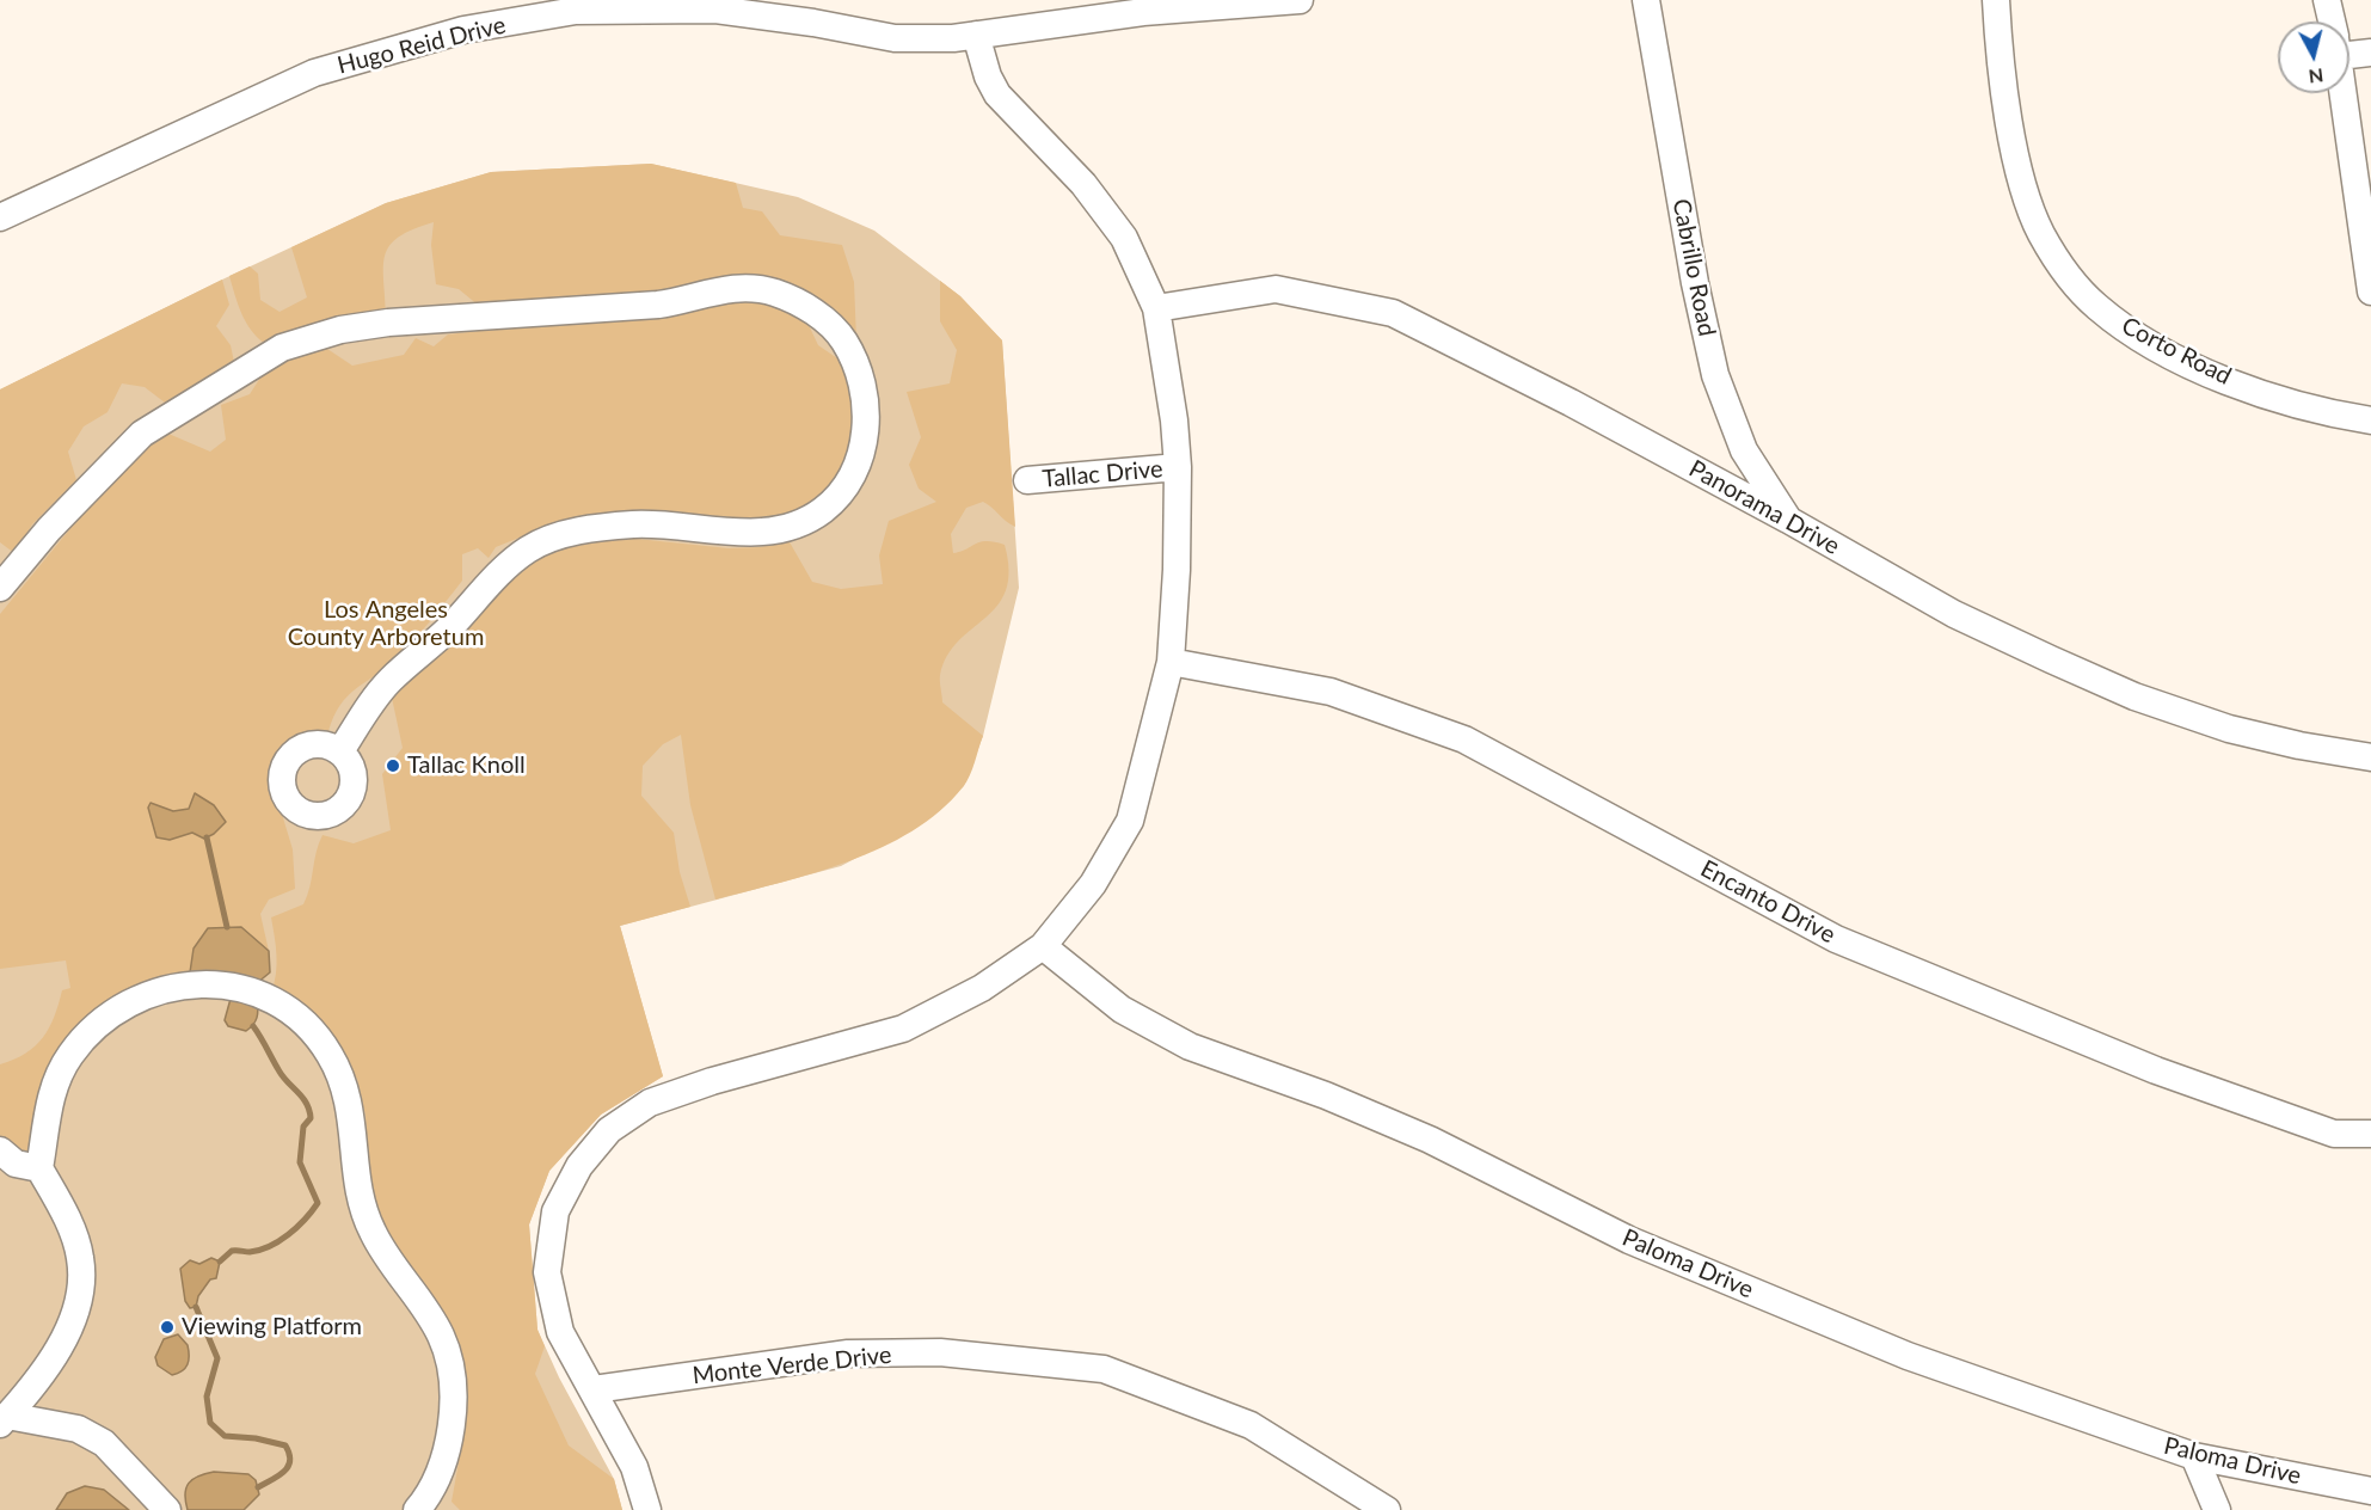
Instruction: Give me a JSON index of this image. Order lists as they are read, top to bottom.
{
  "streets": {
    "street": [
      "Hugo Reid Drive",
      "Cabrillo Road",
      "Corto Road",
      "Tallac Drive",
      "Panorama Drive",
      "Encanto Drive",
      "Paloma Drive",
      "Monte Verde Drive"
    ]
  },
  "crossings": [
    ["Cabrillo Road", "Panorama Drive"]
  ],
  "parks": ["Los Angeles County Arboretum"],
  "places": ["Tallac Knoll", "Viewing Platform"],
  "north": "bottom"
}
